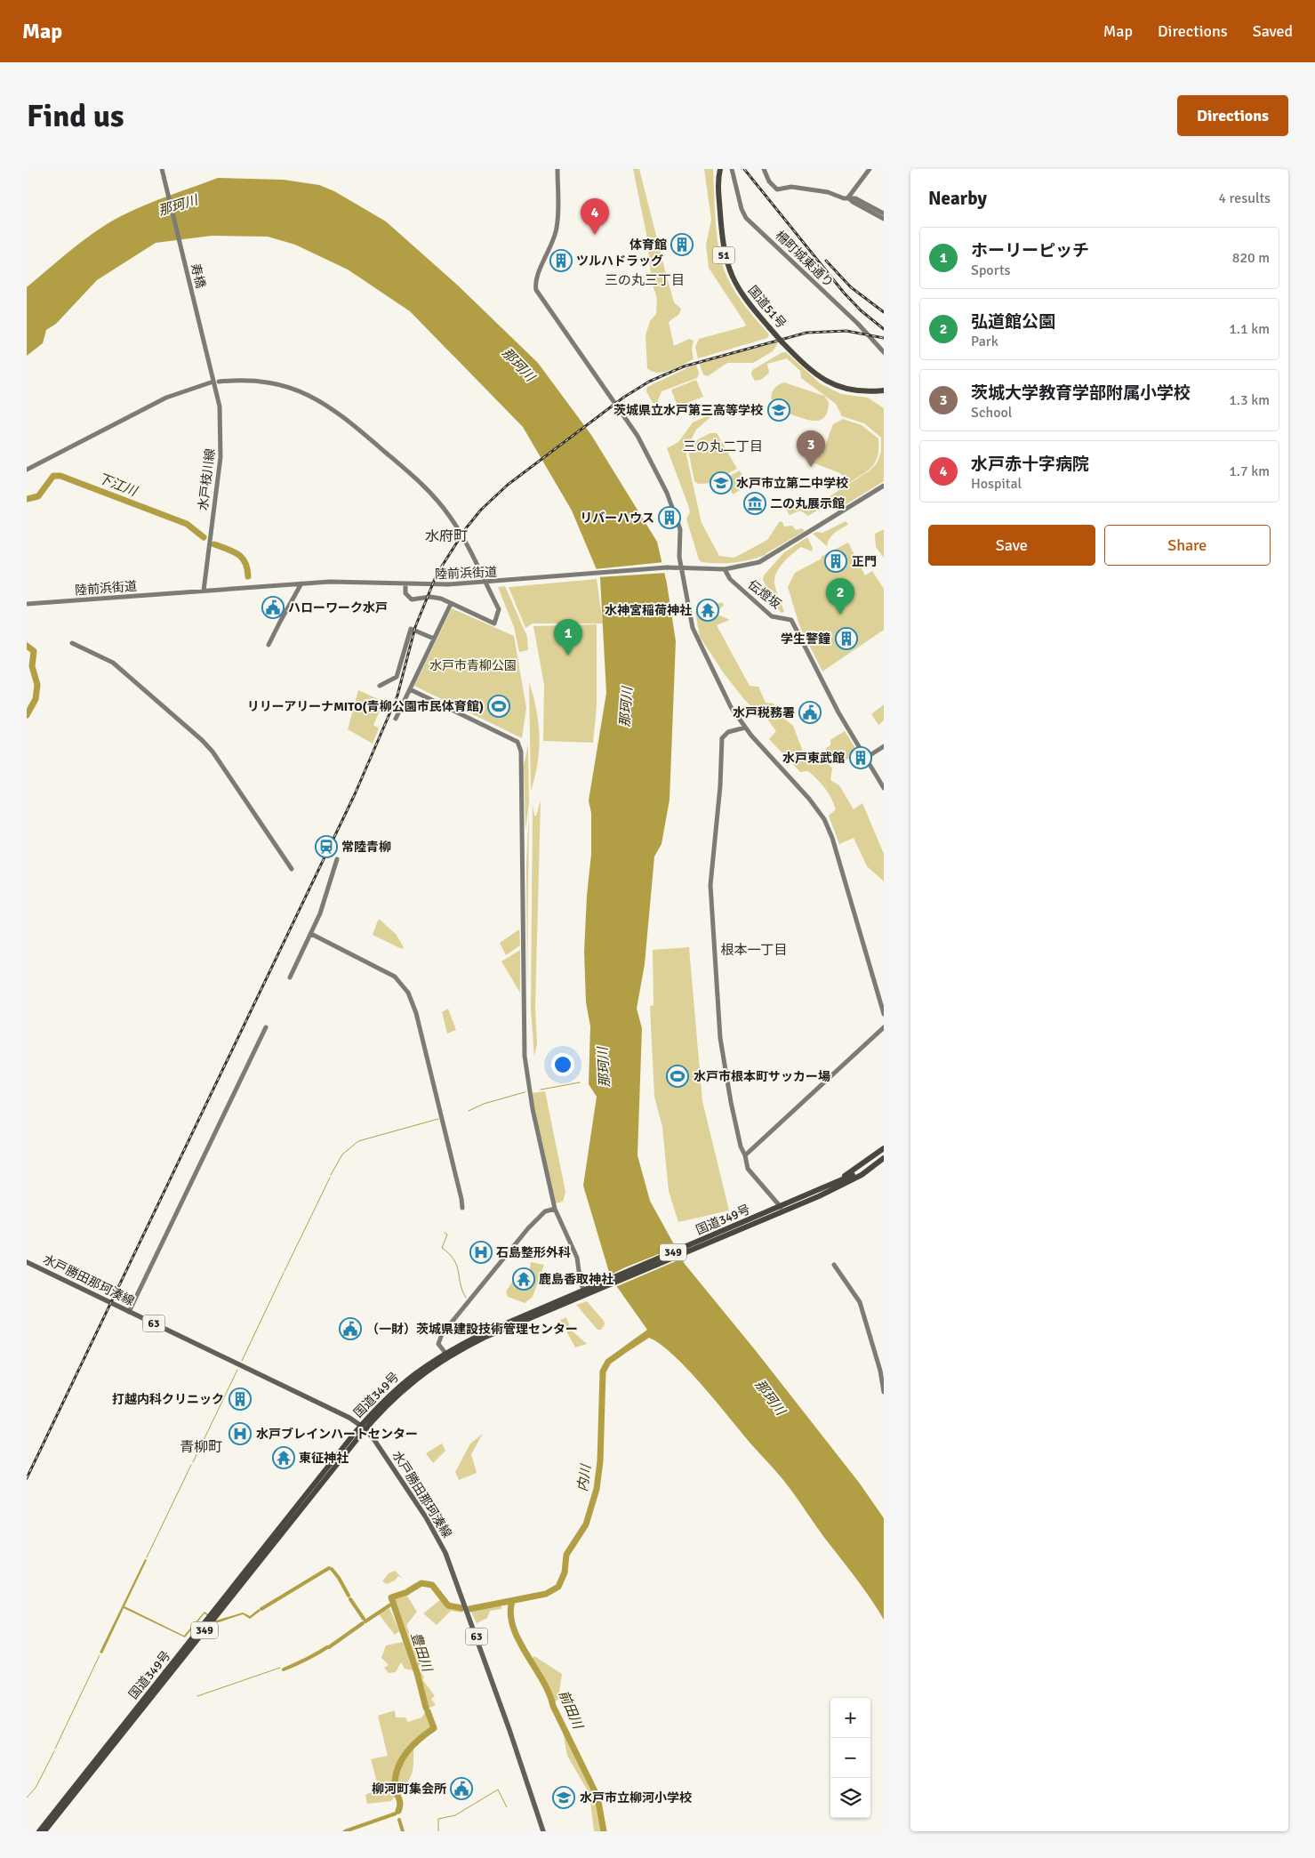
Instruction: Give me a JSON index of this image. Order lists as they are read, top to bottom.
{
  "streets": {
    "highway": [
      "51",
      "国道51号",
      "国道349号",
      "349"
    ],
    "main road": ["水戸勝田那珂湊線", "63"],
    "street": [
      "柵町城東通り",
      "寿橋",
      "水戸枝川線",
      "陸前浜街道",
      "伝燈坂"
    ]
  },
  "crossings": [
    ["寿橋", "水戸枝川線"],
    ["水戸枝川線", "陸前浜街道"],
    ["陸前浜街道", "伝燈坂"],
    ["国道349号", "水戸勝田那珂湊線"]
  ],
  "districts": [
    "三の丸三丁目",
    "三の丸二丁目",
    "水府町",
    "根本一丁目",
    "青柳町"
  ],
  "water": [
    "那珂川",
    "下江川",
    "内川",
    "豊田川",
    "前田川"
  ],
  "parks": ["水戸市青柳公園"],
  "places": {
    "building": [
      "体育館",
      "ツルハドラッグ",
      "リバーハウス",
      "正門",
      "学生警鐘",
      "水戸東武館",
      "打越内科クリニック"
    ],
    "school or university": ["茨城県立水戸第三高等学校", "水戸市立第二中学校", "水戸市立柳河小学校"],
    "museum": ["二の丸展示館"],
    "public building": [
      "ハローワーク水戸",
      "水戸税務署",
      "（一財）茨城県建設技術管理センター",
      "柳河町集会所"
    ],
    "temple": ["水神宮稲荷神社", "鹿島香取神社", "東征神社"],
    "sports": ["リリーアリーナMITO(青柳公園市民体育館)", "水戸市根本町サッカー場"],
    "station": ["常陸青柳"],
    "hospital": ["石島整形外科", "水戸ブレインハートセンター"]
  },
  "page": {
    "header": "Map",
    "nav": ["Map", "Directions", "Saved"],
    "buttons": [
      "Directions",
      ["Save", "Share"]
    ],
    "title": "Find us",
    "heading": ["Nearby", "4 results"],
    "pins": [
      "4",
      "3",
      "2",
      "1"
    ],
    "list": [
      {
        "mark": "1",
        "name": "ホーリーピッチ",
        "note": "Sports",
        "value": "820 m"
      },
      {
        "mark": "2",
        "name": "弘道館公園",
        "note": "Park",
        "value": "1.1 km"
      },
      {
        "mark": "3",
        "name": "茨城大学教育学部附属小学校",
        "note": "School",
        "value": "1.3 km"
      },
      {
        "mark": "4",
        "name": "水戸赤十字病院",
        "note": "Hospital",
        "value": "1.7 km"
      }
    ],
    "map_buttons": ["+", "−"]
  }
}
